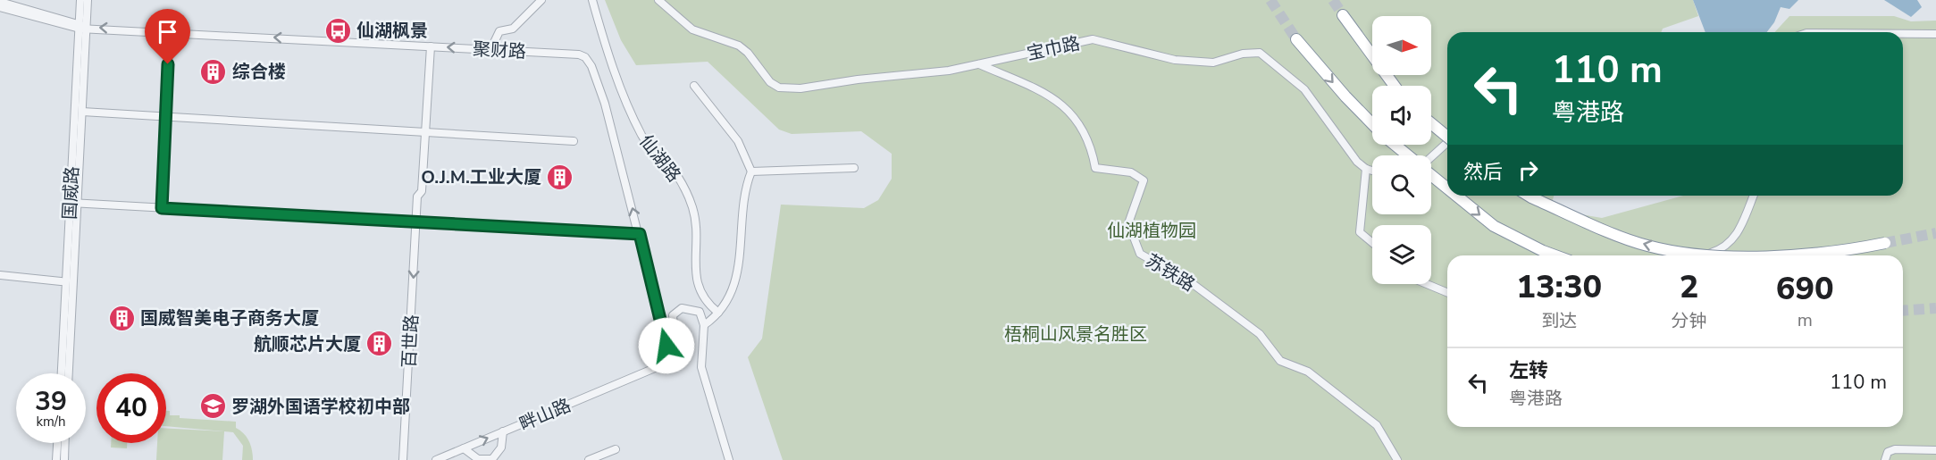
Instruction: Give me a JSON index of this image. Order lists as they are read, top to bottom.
{
  "streets": {
    "street": [
      "宝巾路",
      "聚财路",
      "仙湖路",
      "国威路",
      "苏铁路",
      "百世路",
      "畔山路"
    ]
  },
  "crossings": [
    ["宝巾路", "苏铁路"],
    ["聚财路", "国威路"],
    ["聚财路", "百世路"],
    ["聚财路", "畔山路"]
  ],
  "one_way": ["聚财路", "百世路"],
  "parks": ["仙湖植物园", "梧桐山风景名胜区"],
  "places": {
    "bus stop": ["仙湖枫景"],
    "building": [
      "综合楼",
      "O.J.M.工业大厦",
      "国威智美电子商务大厦",
      "航顺芯片大厦"
    ],
    "school or university": ["罗湖外国语学校初中部"]
  },
  "north": "right",
  "page": {
    "turn": ["110 m", "粤港路"],
    "then": "然后",
    "eta": [
      "13:30",
      "到达",
      "2",
      "分钟",
      "690",
      "m"
    ],
    "list": [
      {
        "name": "左转",
        "note": "粤港路",
        "value": "110 m"
      }
    ],
    "speed": "39 km/h",
    "limit": "40"
  }
}
